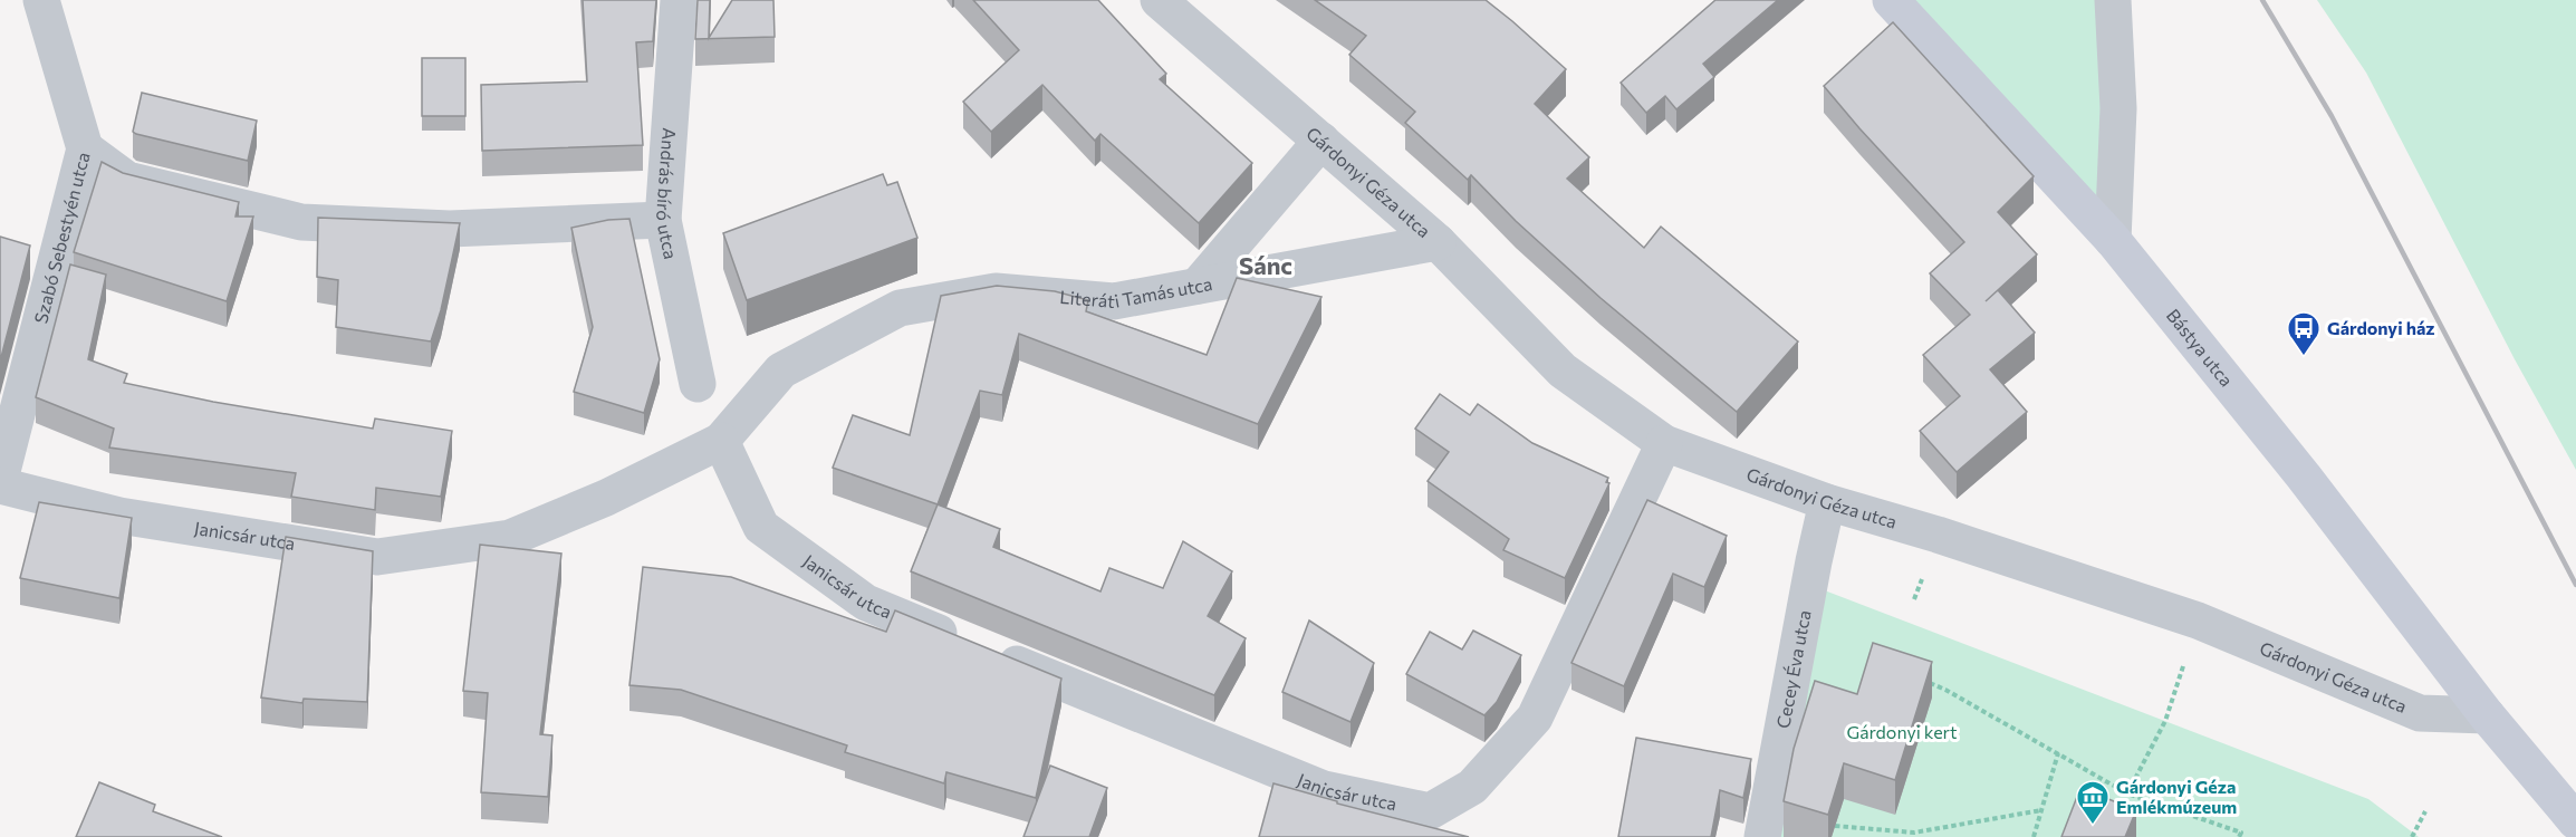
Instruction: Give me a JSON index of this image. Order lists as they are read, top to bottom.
{
  "streets": {
    "street": [
      "Gárdonyi Géza utca",
      "András bíró utca",
      "Szabó Sebestyén utca",
      "Literáti Tamás utca",
      "Bástya utca",
      "Janicsár utca",
      "Cecey Éva utca"
    ]
  },
  "crossings": [
    ["Gárdonyi Géza utca", "Literáti Tamás utca"],
    ["Gárdonyi Géza utca", "Bástya utca"],
    ["Gárdonyi Géza utca", "Janicsár utca"],
    ["Gárdonyi Géza utca", "Cecey Éva utca"],
    ["Literáti Tamás utca", "Janicsár utca"]
  ],
  "districts": ["Sánc"],
  "parks": ["Gárdonyi kert"],
  "places": {
    "bus stop": ["Gárdonyi ház"],
    "museum": ["Gárdonyi Géza Emlékmúzeum"]
  }
}
